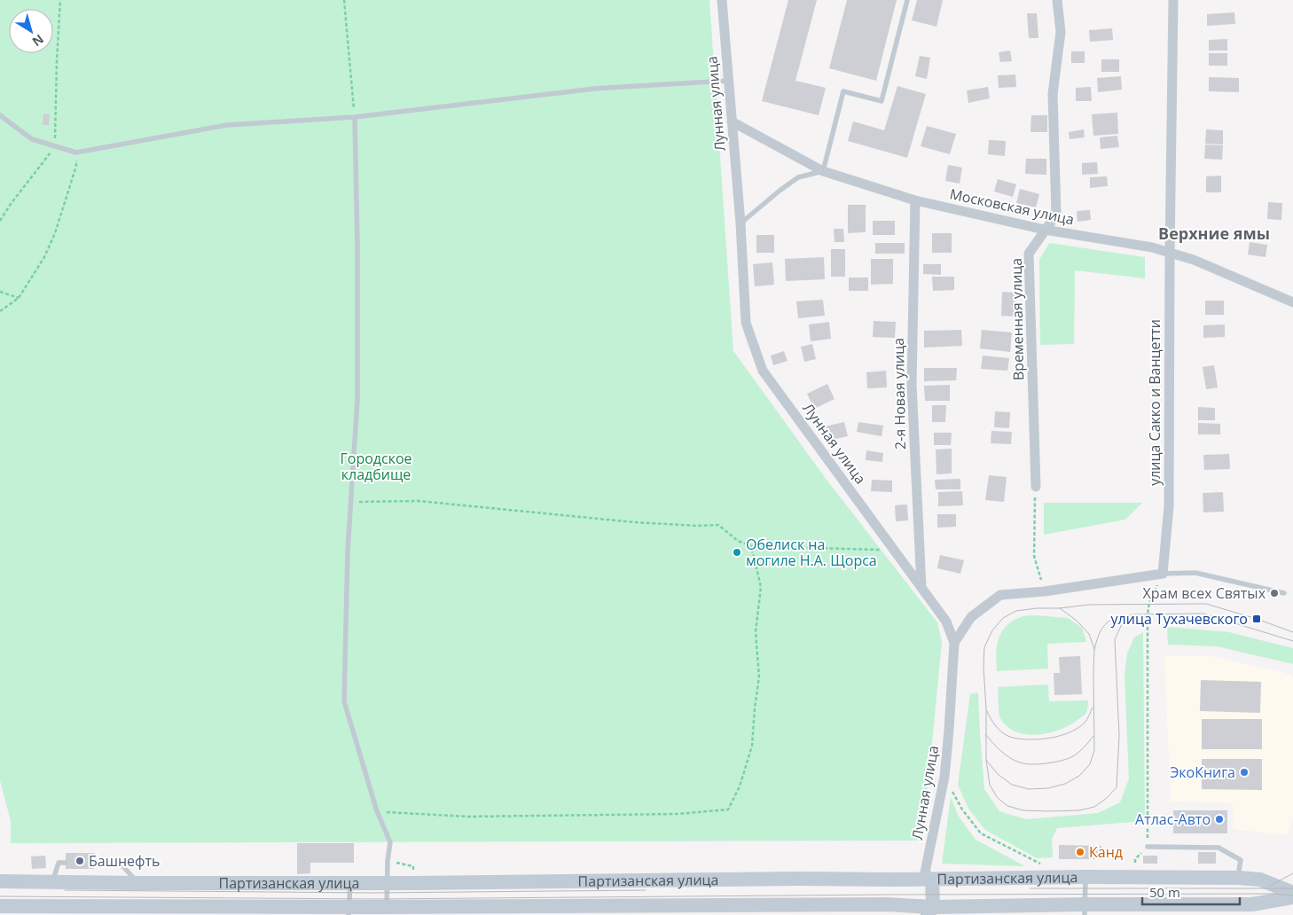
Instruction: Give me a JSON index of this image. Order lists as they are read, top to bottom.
{
  "streets": {
    "street": [
      "Лунная улица",
      "Московская улица",
      "Временная улица",
      "2-я Новая улица",
      "улица Сакко и Ванцетти",
      "Партизанская улица"
    ]
  },
  "crossings": [
    ["Лунная улица", "Московская улица"],
    ["Лунная улица", "2-я Новая улица"],
    ["Лунная улица", "Партизанская улица"],
    ["Московская улица", "Временная улица"],
    ["Московская улица", "2-я Новая улица"],
    ["Московская улица", "улица Сакко и Ванцетти"]
  ],
  "districts": ["Верхние ямы"],
  "parks": ["Городское кладбище"],
  "places": {
    "other": [
      "Обелиск на могиле Н.А. Щорса",
      "Храм всех Святых",
      "ЭкоКнига",
      "Атлас-Авто",
      "Канд",
      "Башнефть"
    ],
    "transit": ["улица Тухачевского"]
  },
  "scale_bar": "50 m",
  "north": "bottom right"
}
